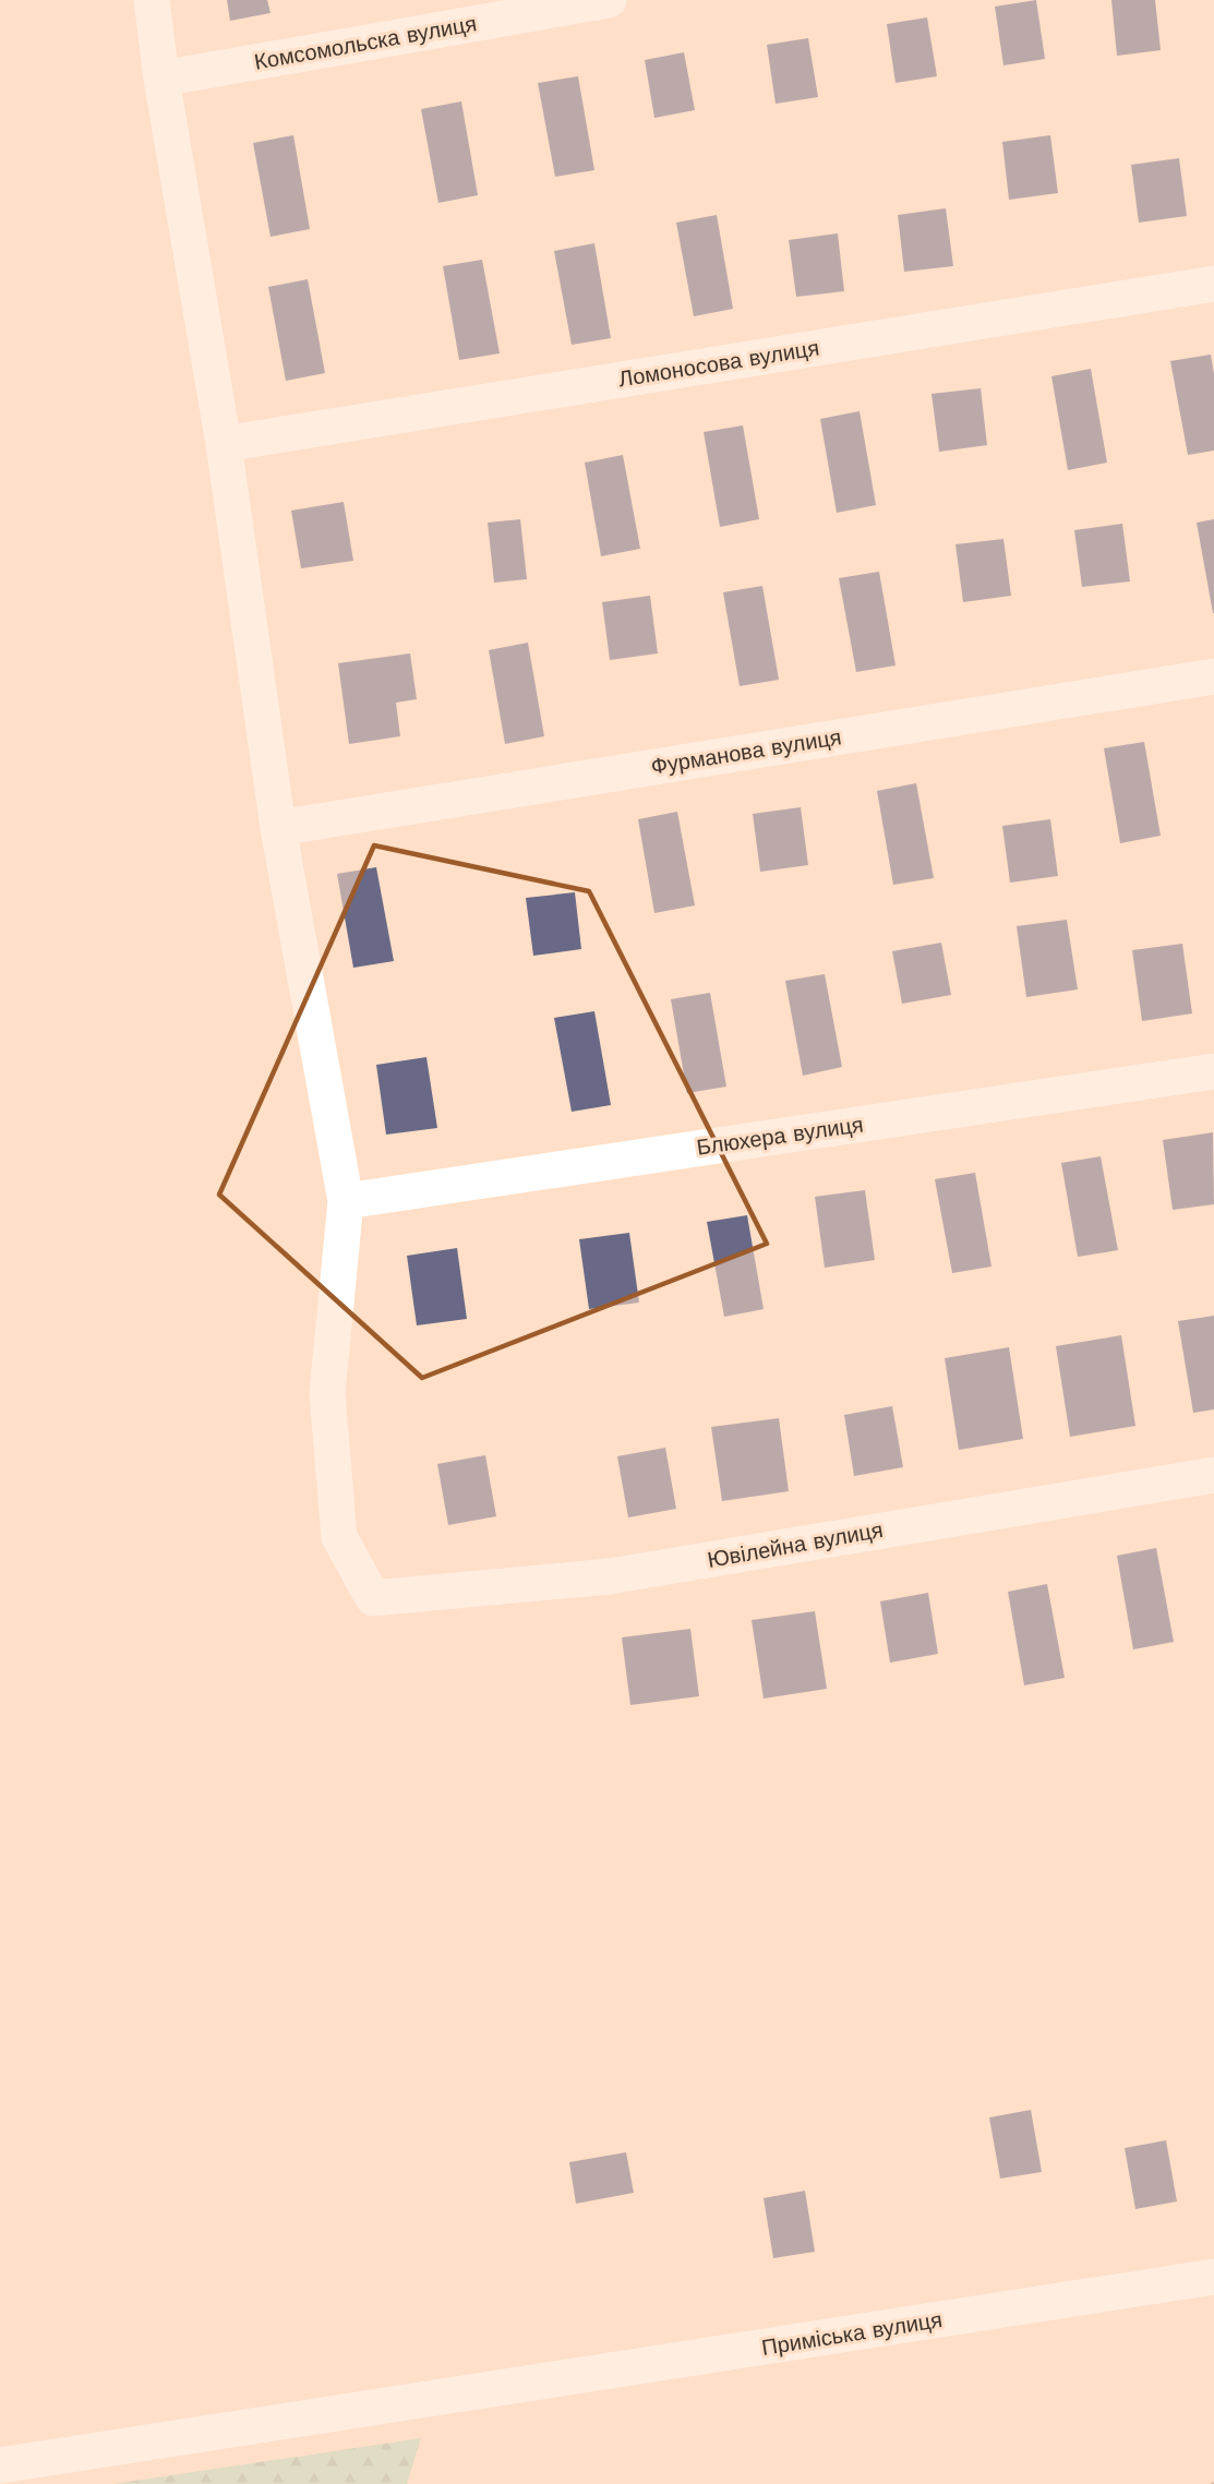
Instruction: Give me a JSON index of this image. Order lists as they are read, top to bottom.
{
  "streets": {
    "street": [
      "Комсомольска вулиця",
      "Ломоносова вулиця",
      "Фурманова вулиця",
      "Блюхера вулиця",
      "Ювілейна вулиця",
      "Приміська вулиця"
    ]
  },
  "crossings": [
    ["Блюхера вулиця", "Ювілейна вулиця"]
  ]
}
